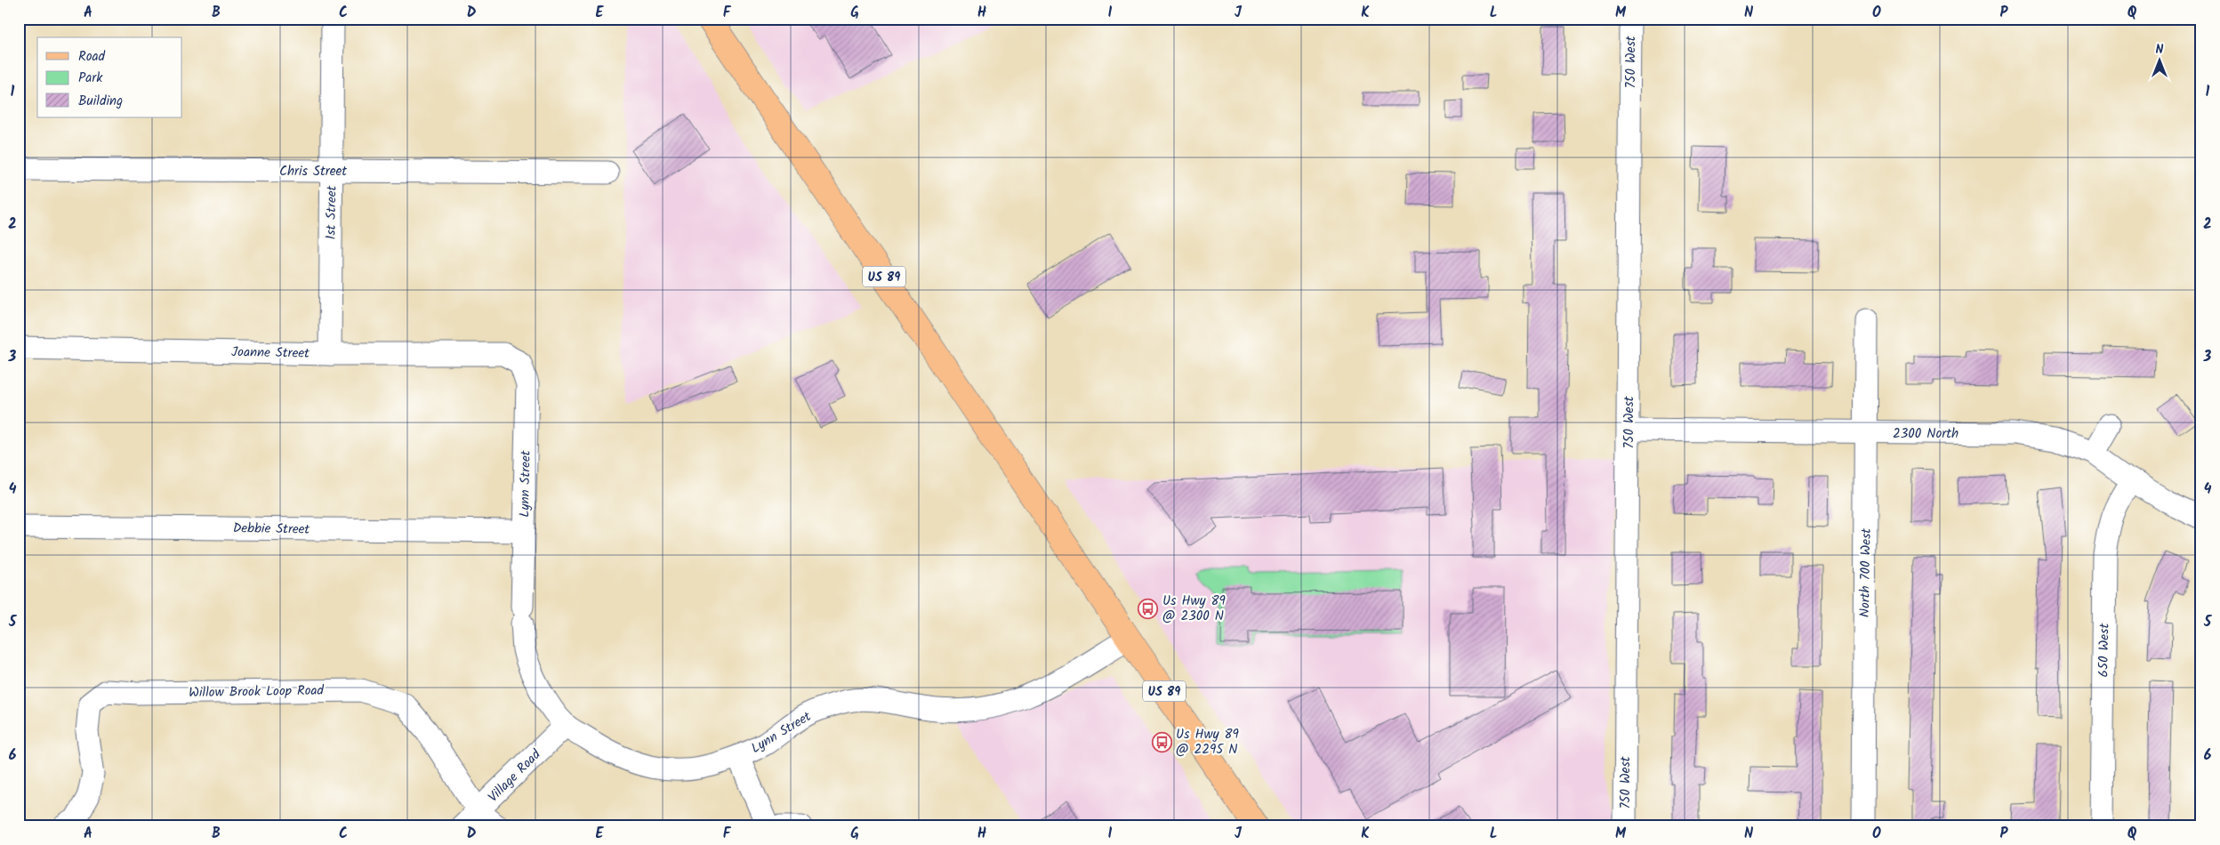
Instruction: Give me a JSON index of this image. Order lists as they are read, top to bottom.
{
  "streets": {
    "main road": ["US 89"],
    "street": [
      "750 West",
      "Chris Street",
      "1st Street",
      "Joanne Street",
      "2300 North",
      "Lynn Street",
      "Debbie Street",
      "North 700 West",
      "650 West",
      "Willow Brook Loop Road",
      "Village Road"
    ]
  },
  "crossings": [
    ["750 West", "2300 North"],
    ["Chris Street", "1st Street"],
    ["1st Street", "Joanne Street"],
    ["US 89", "Lynn Street"],
    ["Joanne Street", "Lynn Street"],
    ["2300 North", "North 700 West"],
    ["2300 North", "650 West"],
    ["Lynn Street", "Debbie Street"],
    ["Lynn Street", "Village Road"],
    ["Willow Brook Loop Road", "Village Road"]
  ],
  "places": {
    "bus stop": ["Us Hwy 89 @ 2300 N", "Us Hwy 89 @ 2295 N"]
  },
  "legend": ["Road", "Park", "Building"],
  "north": "top",
  "grid": {
    "columns": [
      "A",
      "B",
      "C",
      "D",
      "E",
      "F",
      "G",
      "H",
      "I",
      "J",
      "K",
      "L",
      "M",
      "N",
      "O",
      "P",
      "Q"
    ],
    "rows": [
      "1",
      "2",
      "3",
      "4",
      "5",
      "6"
    ]
  }
}
